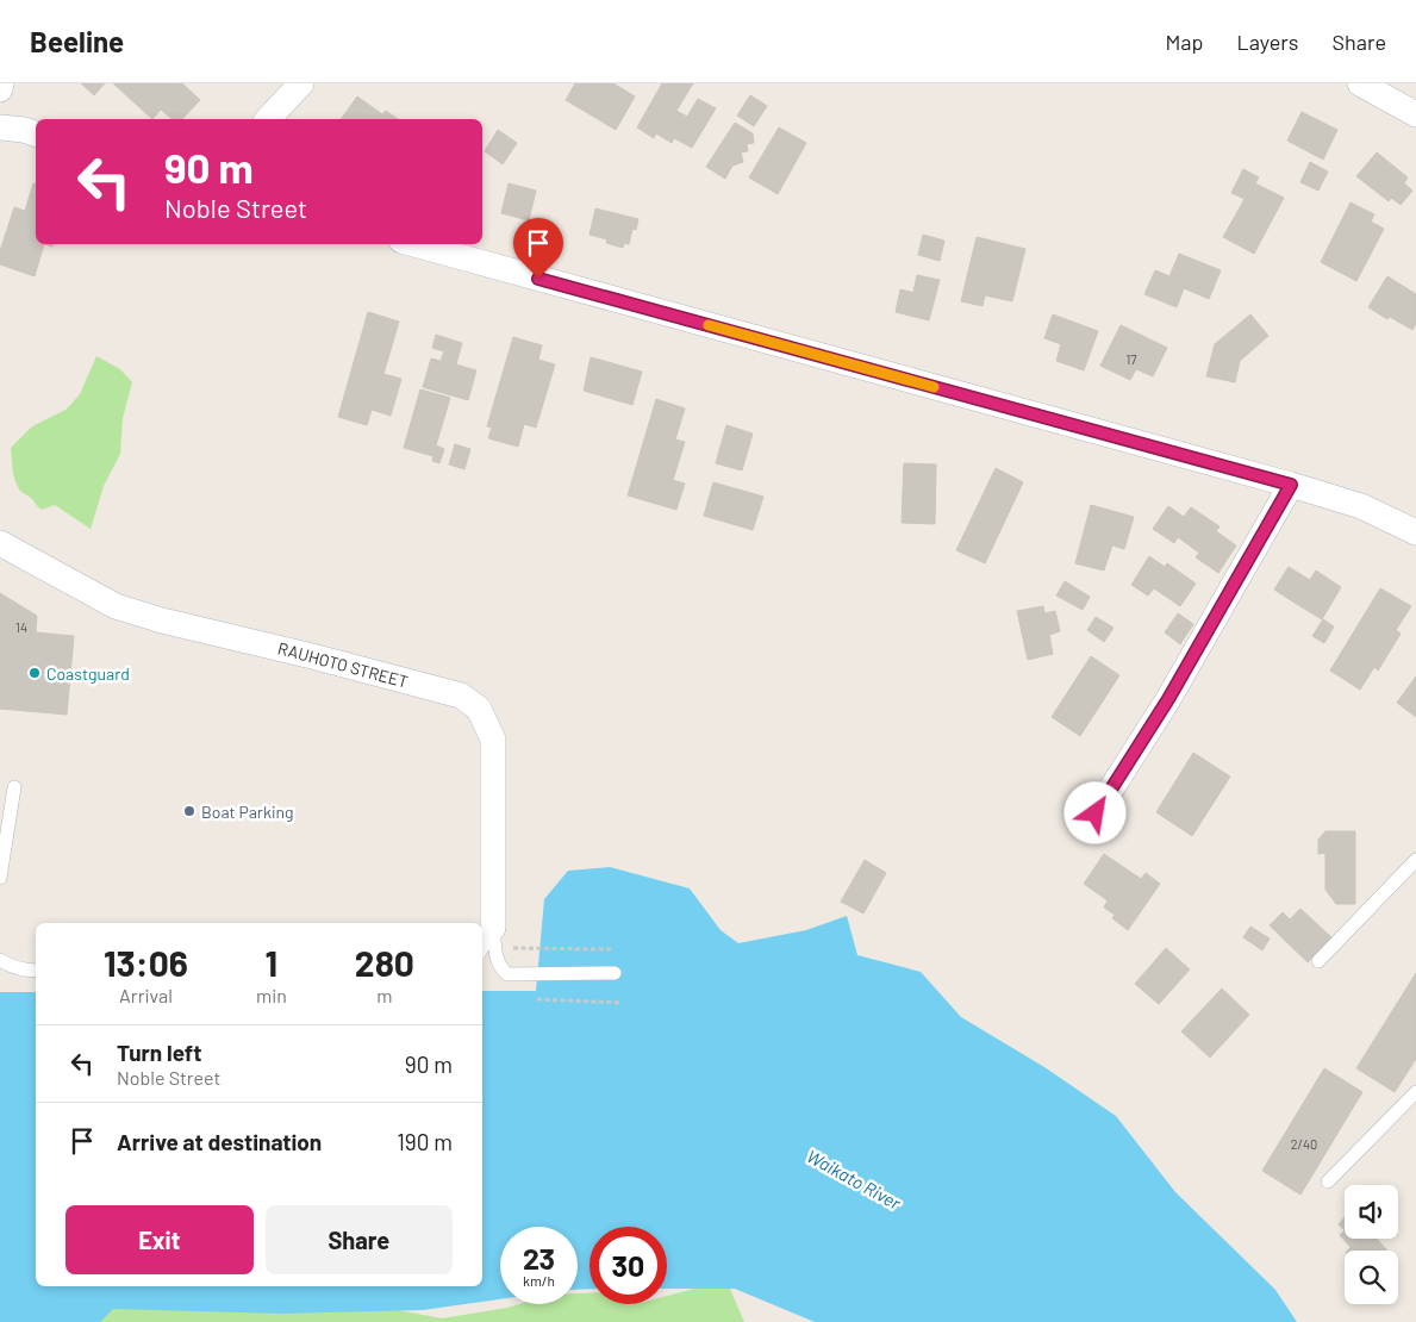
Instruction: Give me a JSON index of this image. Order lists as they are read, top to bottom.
{
  "streets": {
    "street": ["RAUHOTO STREET"]
  },
  "water": ["Waikato River"],
  "places": ["Coastguard", "Boat Parking"],
  "house_numbers": ["17", "14", "2/40"],
  "page": {
    "header": "Beeline",
    "nav": ["Map", "Layers", "Share"],
    "turn": ["90 m", "Noble Street"],
    "eta": [
      "13:06",
      "Arrival",
      "1",
      "min",
      "280",
      "m"
    ],
    "list": [
      {
        "name": "Turn left",
        "note": "Noble Street",
        "value": "90 m"
      },
      {
        "name": "Arrive at destination",
        "value": "190 m"
      }
    ],
    "buttons": ["Exit", "Share"],
    "speed": "23 km/h",
    "limit": "30"
  }
}
